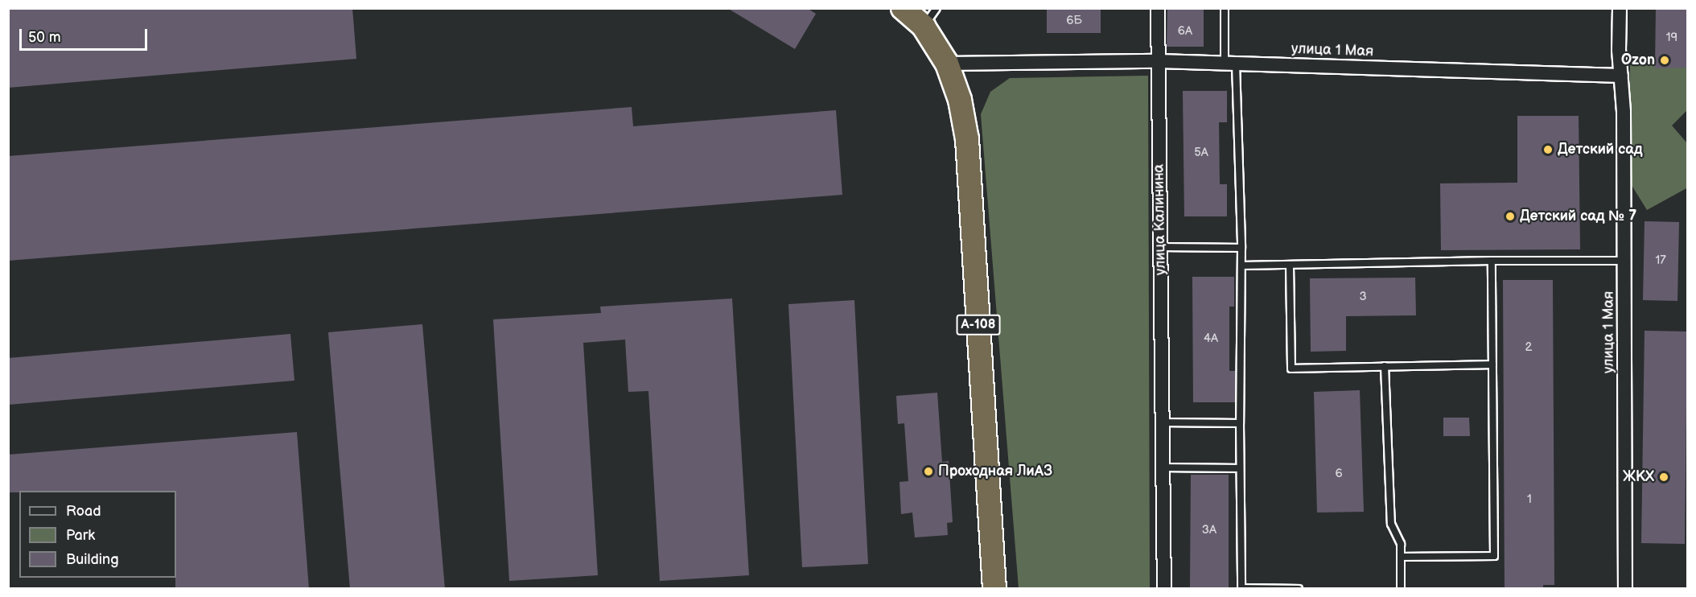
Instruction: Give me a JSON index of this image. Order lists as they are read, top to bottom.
{
  "streets": {
    "highway": ["А-108"],
    "street": ["улица 1 Мая", "улица Калинина"]
  },
  "crossings": [
    ["улица 1 Мая", "улица Калинина"]
  ],
  "places": [
    "Ozon",
    "Детский сад",
    "Детский сад № 7",
    "Проходная ЛиАЗ",
    "ЖКХ"
  ],
  "house_numbers": [
    "6Б",
    "6А",
    "19",
    "5А",
    "17",
    "3",
    "4А",
    "2",
    "6",
    "1",
    "3А"
  ],
  "legend": ["Road", "Park", "Building"],
  "scale_bar": "50 m"
}
